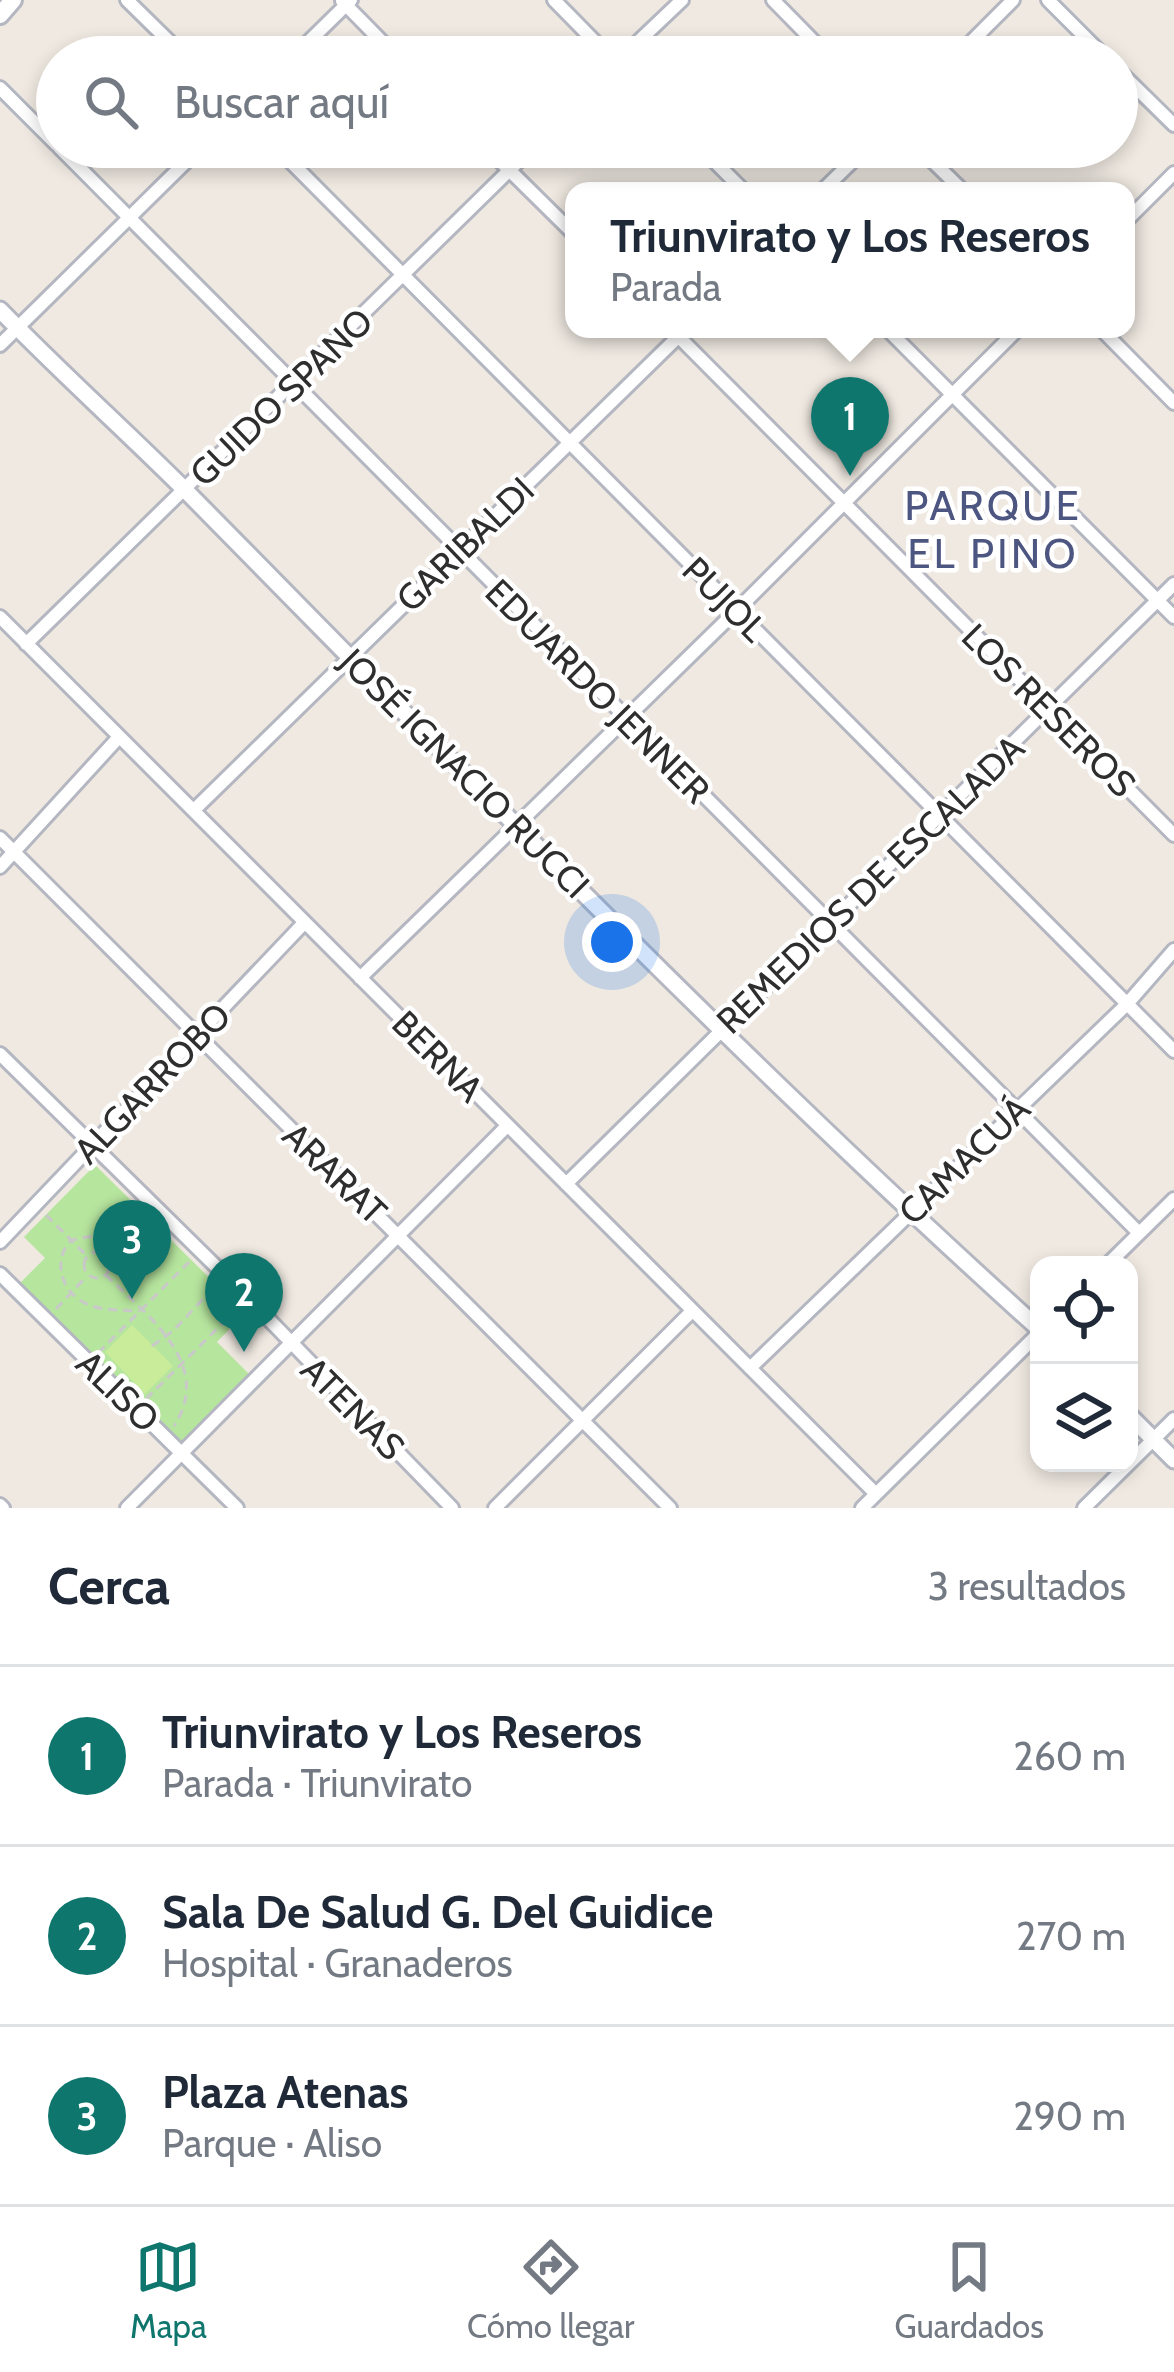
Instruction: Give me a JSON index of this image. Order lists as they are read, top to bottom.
{
  "streets": {
    "street": [
      "GUIDO SPANO",
      "GARIBALDI",
      "PUJOL",
      "EDUARDO JENNER",
      "LOS RESEROS",
      "JOSÉ IGNACIO RUCCI",
      "REMEDIOS DE ESCALADA",
      "BERNA",
      "ALGARROBO",
      "CAMACUÁ",
      "ARARAT",
      "ALISO",
      "ATENAS"
    ]
  },
  "crossings": [
    ["GUIDO SPANO", "PUJOL"],
    ["GUIDO SPANO", "EDUARDO JENNER"],
    ["GUIDO SPANO", "JOSÉ IGNACIO RUCCI"],
    ["GUIDO SPANO", "BERNA"],
    ["GARIBALDI", "PUJOL"],
    ["GARIBALDI", "EDUARDO JENNER"],
    ["GARIBALDI", "JOSÉ IGNACIO RUCCI"],
    ["GARIBALDI", "BERNA"],
    ["PUJOL", "REMEDIOS DE ESCALADA"],
    ["PUJOL", "CAMACUÁ"],
    ["EDUARDO JENNER", "REMEDIOS DE ESCALADA"],
    ["EDUARDO JENNER", "CAMACUÁ"],
    ["LOS RESEROS", "REMEDIOS DE ESCALADA"],
    ["JOSÉ IGNACIO RUCCI", "REMEDIOS DE ESCALADA"],
    ["JOSÉ IGNACIO RUCCI", "CAMACUÁ"],
    ["REMEDIOS DE ESCALADA", "BERNA"],
    ["BERNA", "ALGARROBO"],
    ["BERNA", "CAMACUÁ"],
    ["ALGARROBO", "ARARAT"],
    ["ALGARROBO", "ATENAS"]
  ],
  "districts": ["PARQUE EL PINO"],
  "page": {
    "search": "Buscar aquí",
    "popup": ["Triunvirato y Los Reseros", "Parada"],
    "pins": ["1", "3", "2"],
    "heading": ["Cerca", "3 resultados"],
    "list": [
      {
        "mark": "1",
        "name": "Triunvirato y Los Reseros",
        "note": "Parada · Triunvirato",
        "value": "260 m"
      },
      {
        "mark": "2",
        "name": "Sala De Salud G. Del Guidice",
        "note": "Hospital · Granaderos",
        "value": "270 m"
      },
      {
        "mark": "3",
        "name": "Plaza Atenas",
        "note": "Parque · Aliso",
        "value": "290 m"
      }
    ],
    "nav": ["Mapa", "Cómo llegar", "Guardados"]
  }
}
